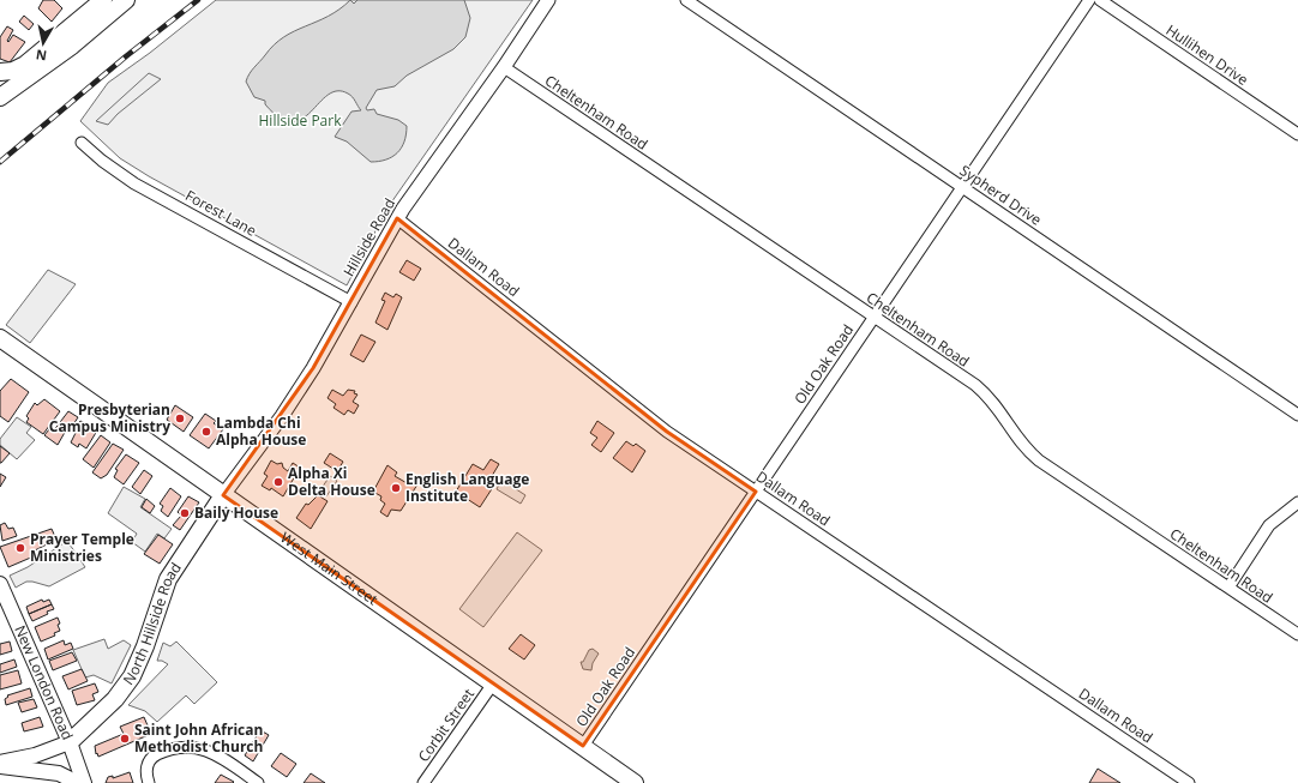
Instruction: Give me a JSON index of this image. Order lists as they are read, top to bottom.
{
  "streets": {
    "main road": ["West Main Street", "North Hillside Road", "New London Road"],
    "street": [
      "Hullihen Drive",
      "Cheltenham Road",
      "Sypherd Drive",
      "Forest Lane",
      "Hillside Road",
      "Dallam Road",
      "Old Oak Road",
      "Corbit Street"
    ]
  },
  "crossings": [
    ["Cheltenham Road", "Hillside Road"],
    ["Cheltenham Road", "Old Oak Road"],
    ["Sypherd Drive", "Old Oak Road"],
    ["Forest Lane", "Hillside Road"],
    ["Hillside Road", "Dallam Road"],
    ["Hillside Road", "West Main Street"],
    ["Hillside Road", "North Hillside Road"],
    ["Dallam Road", "Old Oak Road"],
    ["Old Oak Road", "West Main Street"],
    ["West Main Street", "North Hillside Road"],
    ["West Main Street", "Corbit Street"],
    ["North Hillside Road", "New London Road"]
  ],
  "parks": ["Hillside Park"],
  "places": [
    "Presbyterian Campus Ministry",
    "Lambda Chi Alpha House",
    "Alpha Xi Delta House",
    "English Language Institute",
    "Baily House",
    "Prayer Temple Ministries",
    "Saint John African Methodist Church"
  ],
  "north": "bottom"
}
